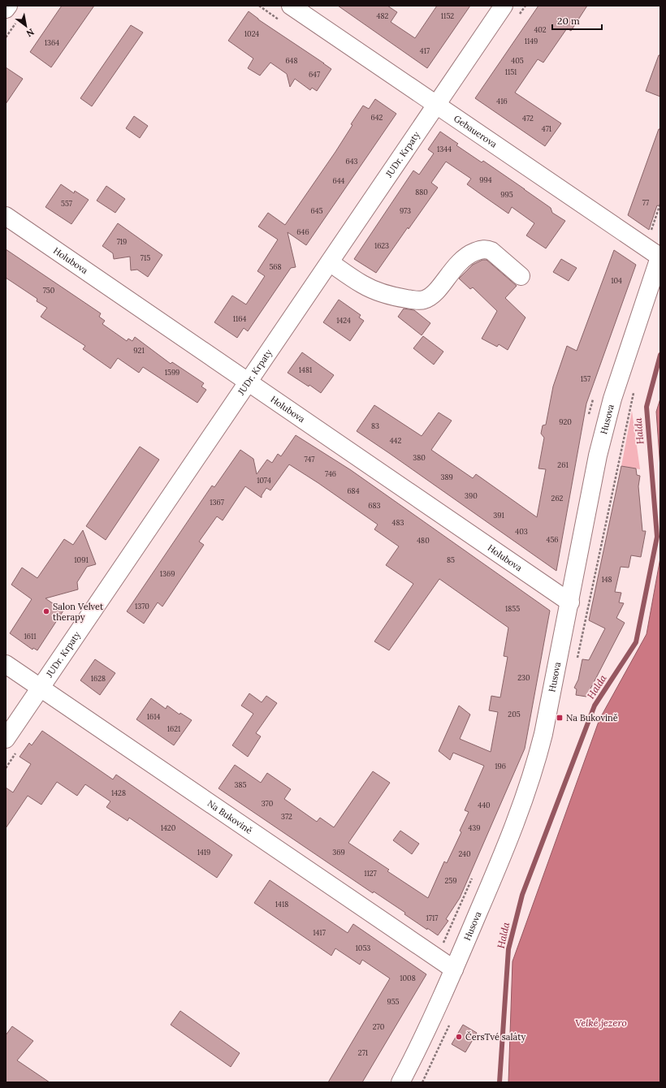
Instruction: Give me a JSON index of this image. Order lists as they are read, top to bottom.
{
  "streets": {
    "street": [
      "Gebauerova",
      "JUDr. Krpaty",
      "Holubova",
      "Husova",
      "Na Bukovině"
    ]
  },
  "crossings": [
    ["Gebauerova", "JUDr. Krpaty"],
    ["Gebauerova", "Husova"],
    ["JUDr. Krpaty", "Holubova"],
    ["JUDr. Krpaty", "Na Bukovině"],
    ["Holubova", "Husova"],
    ["Husova", "Na Bukovině"]
  ],
  "water": ["Halda", "Velké jezero"],
  "places": {
    "other": ["Salon Velvet therapy", "ČersTvé saláty"],
    "transit": ["Na Bukovině"]
  },
  "house_numbers": [
    "482",
    "1152",
    "402",
    "1024",
    "1149",
    "1364",
    "417",
    "648",
    "405",
    "1151",
    "647",
    "416",
    "642",
    "472",
    "471",
    "1344",
    "643",
    "994",
    "644",
    "880",
    "995",
    "77",
    "557",
    "645",
    "973",
    "646",
    "719",
    "1623",
    "715",
    "568",
    "104",
    "750",
    "1164",
    "1424",
    "921",
    "1481",
    "1599",
    "157",
    "920",
    "83",
    "442",
    "380",
    "747",
    "261",
    "746",
    "389",
    "1074",
    "684",
    "390",
    "262",
    "1367",
    "683",
    "391",
    "483",
    "403",
    "456",
    "480",
    "1091",
    "85",
    "1369",
    "148",
    "1370",
    "1855",
    "1611",
    "230",
    "1628",
    "205",
    "1614",
    "1621",
    "196",
    "385",
    "1428",
    "370",
    "440",
    "372",
    "1420",
    "439",
    "1419",
    "369",
    "240",
    "1127",
    "259",
    "1418",
    "1717",
    "1417",
    "1053",
    "1008",
    "955",
    "270",
    "271"
  ],
  "scale_bar": "20 m",
  "north": "bottom right"
}
